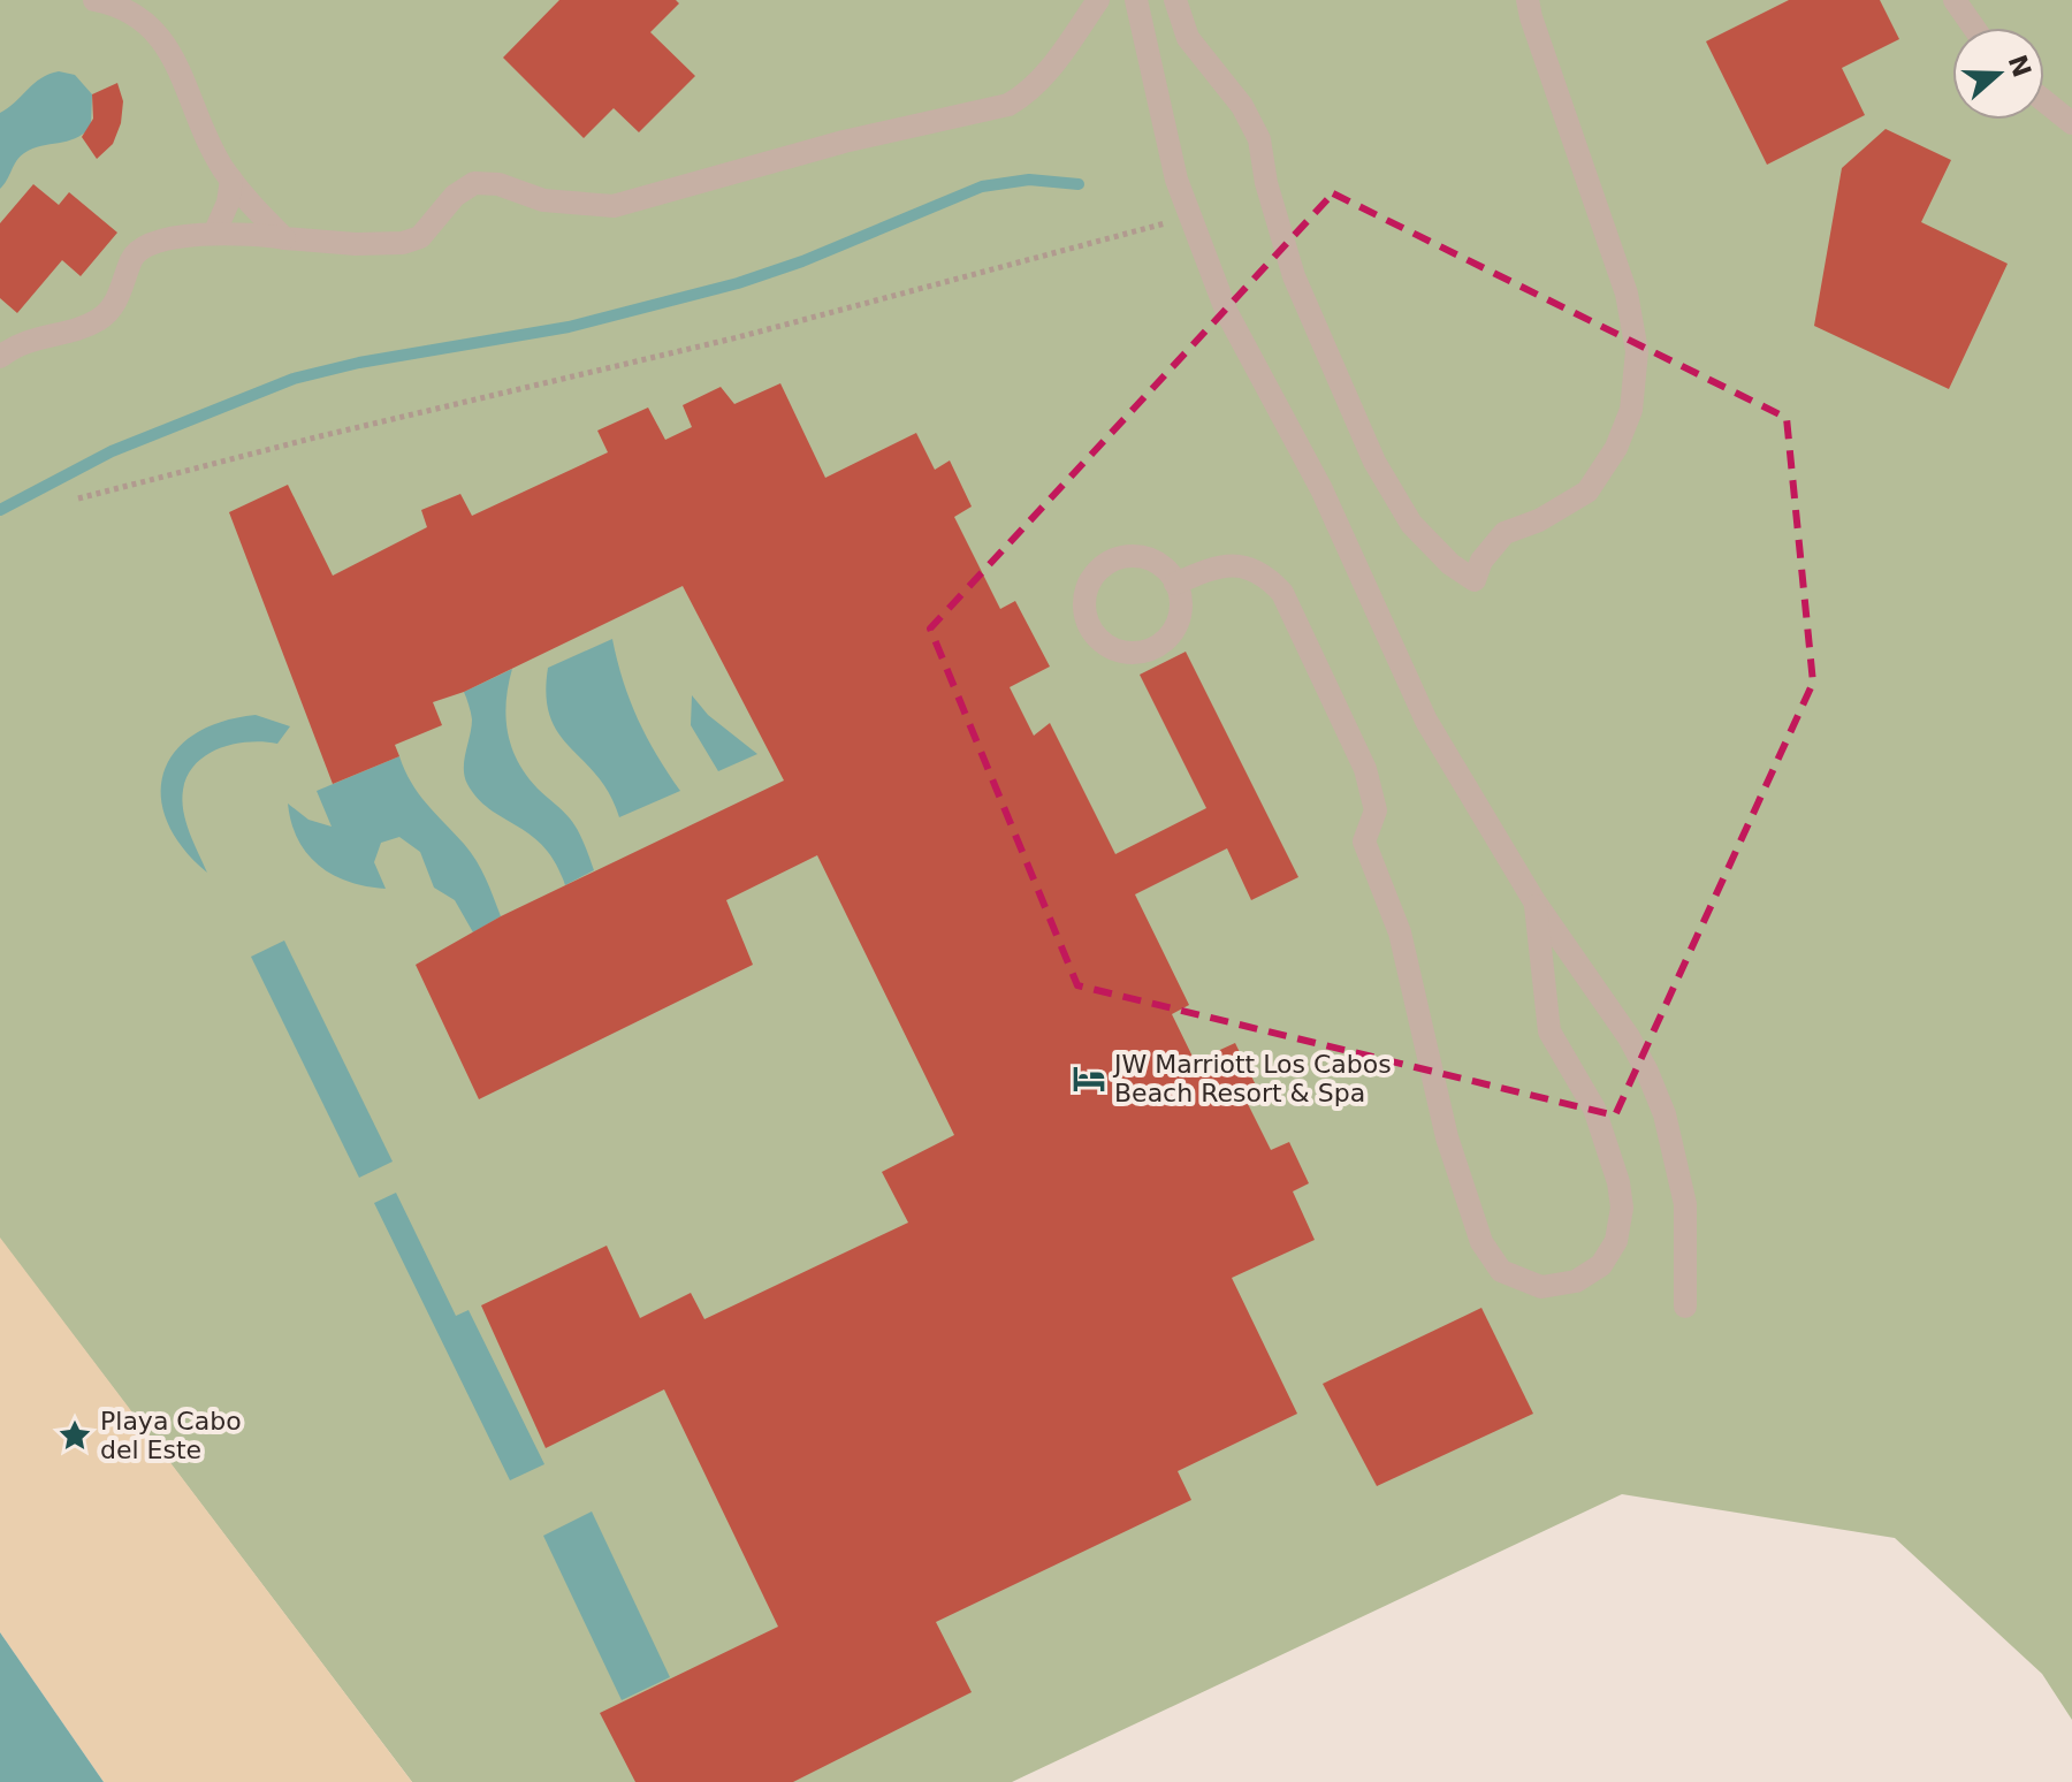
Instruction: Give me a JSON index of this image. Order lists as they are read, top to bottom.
{
  "places": {
    "hotel": ["JW Marriott Los Cabos Beach Resort & Spa"],
    "place": ["Playa Cabo del Este"]
  },
  "north": "right"
}
